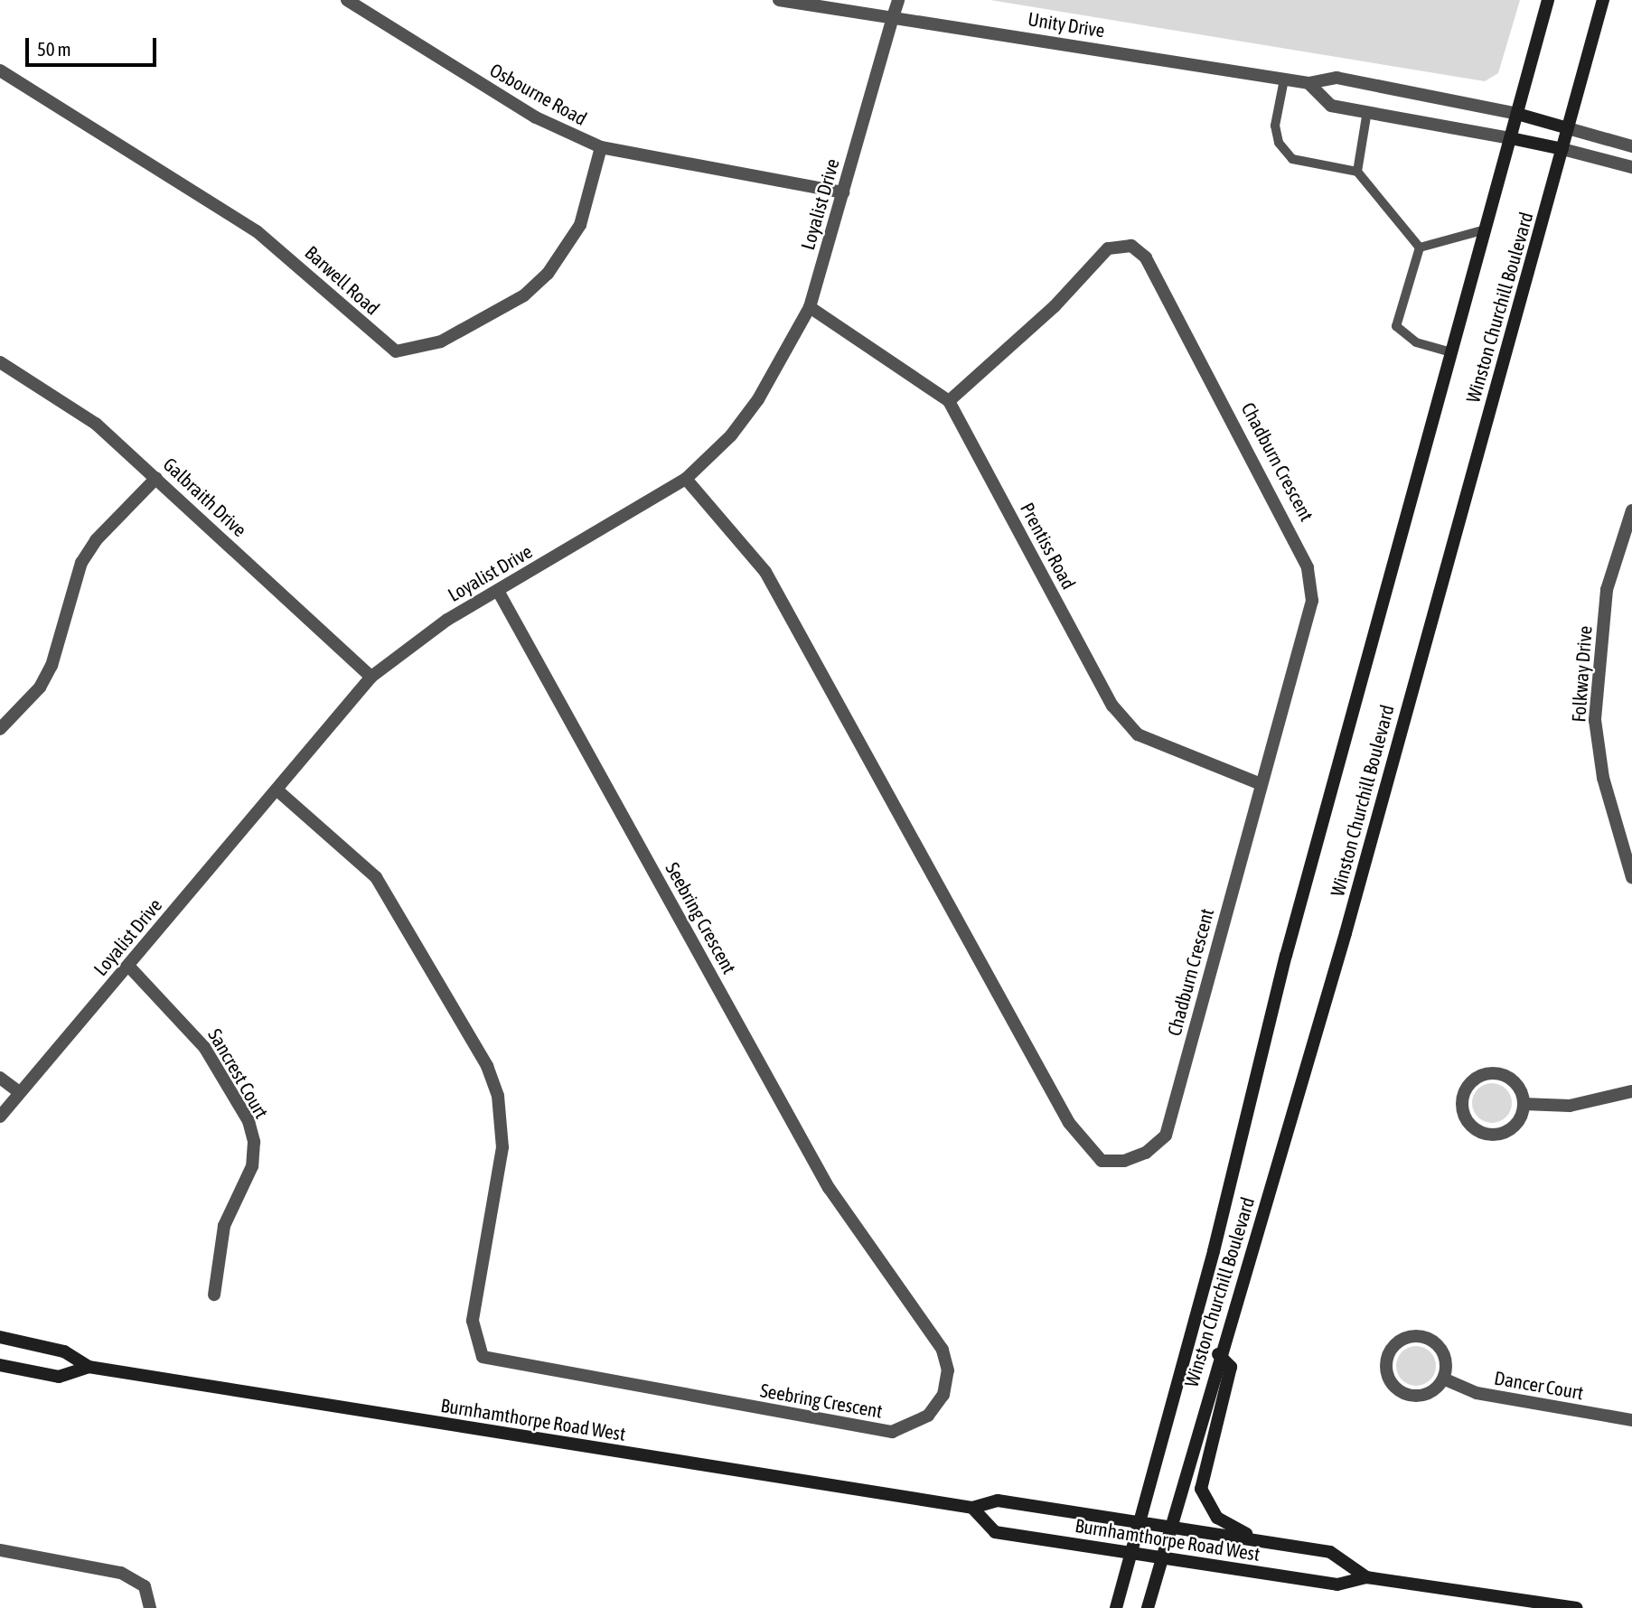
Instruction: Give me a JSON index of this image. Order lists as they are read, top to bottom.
{
  "streets": {
    "main road": ["Winston Churchill Boulevard", "Burnhamthorpe Road West"],
    "street": [
      "Unity Drive",
      "Osbourne Road",
      "Loyalist Drive",
      "Barwell Road",
      "Chadburn Crescent",
      "Galbraith Drive",
      "Prentiss Road",
      "Folkway Drive",
      "Seebring Crescent",
      "Sancrest Court",
      "Dancer Court"
    ]
  },
  "crossings": [
    ["Unity Drive", "Loyalist Drive"],
    ["Unity Drive", "Winston Churchill Boulevard"],
    ["Osbourne Road", "Loyalist Drive"],
    ["Osbourne Road", "Barwell Road"],
    ["Loyalist Drive", "Chadburn Crescent"],
    ["Loyalist Drive", "Galbraith Drive"],
    ["Loyalist Drive", "Prentiss Road"],
    ["Loyalist Drive", "Seebring Crescent"],
    ["Loyalist Drive", "Sancrest Court"],
    ["Winston Churchill Boulevard", "Burnhamthorpe Road West"],
    ["Chadburn Crescent", "Prentiss Road"]
  ],
  "scale_bar": "50 m"
}
